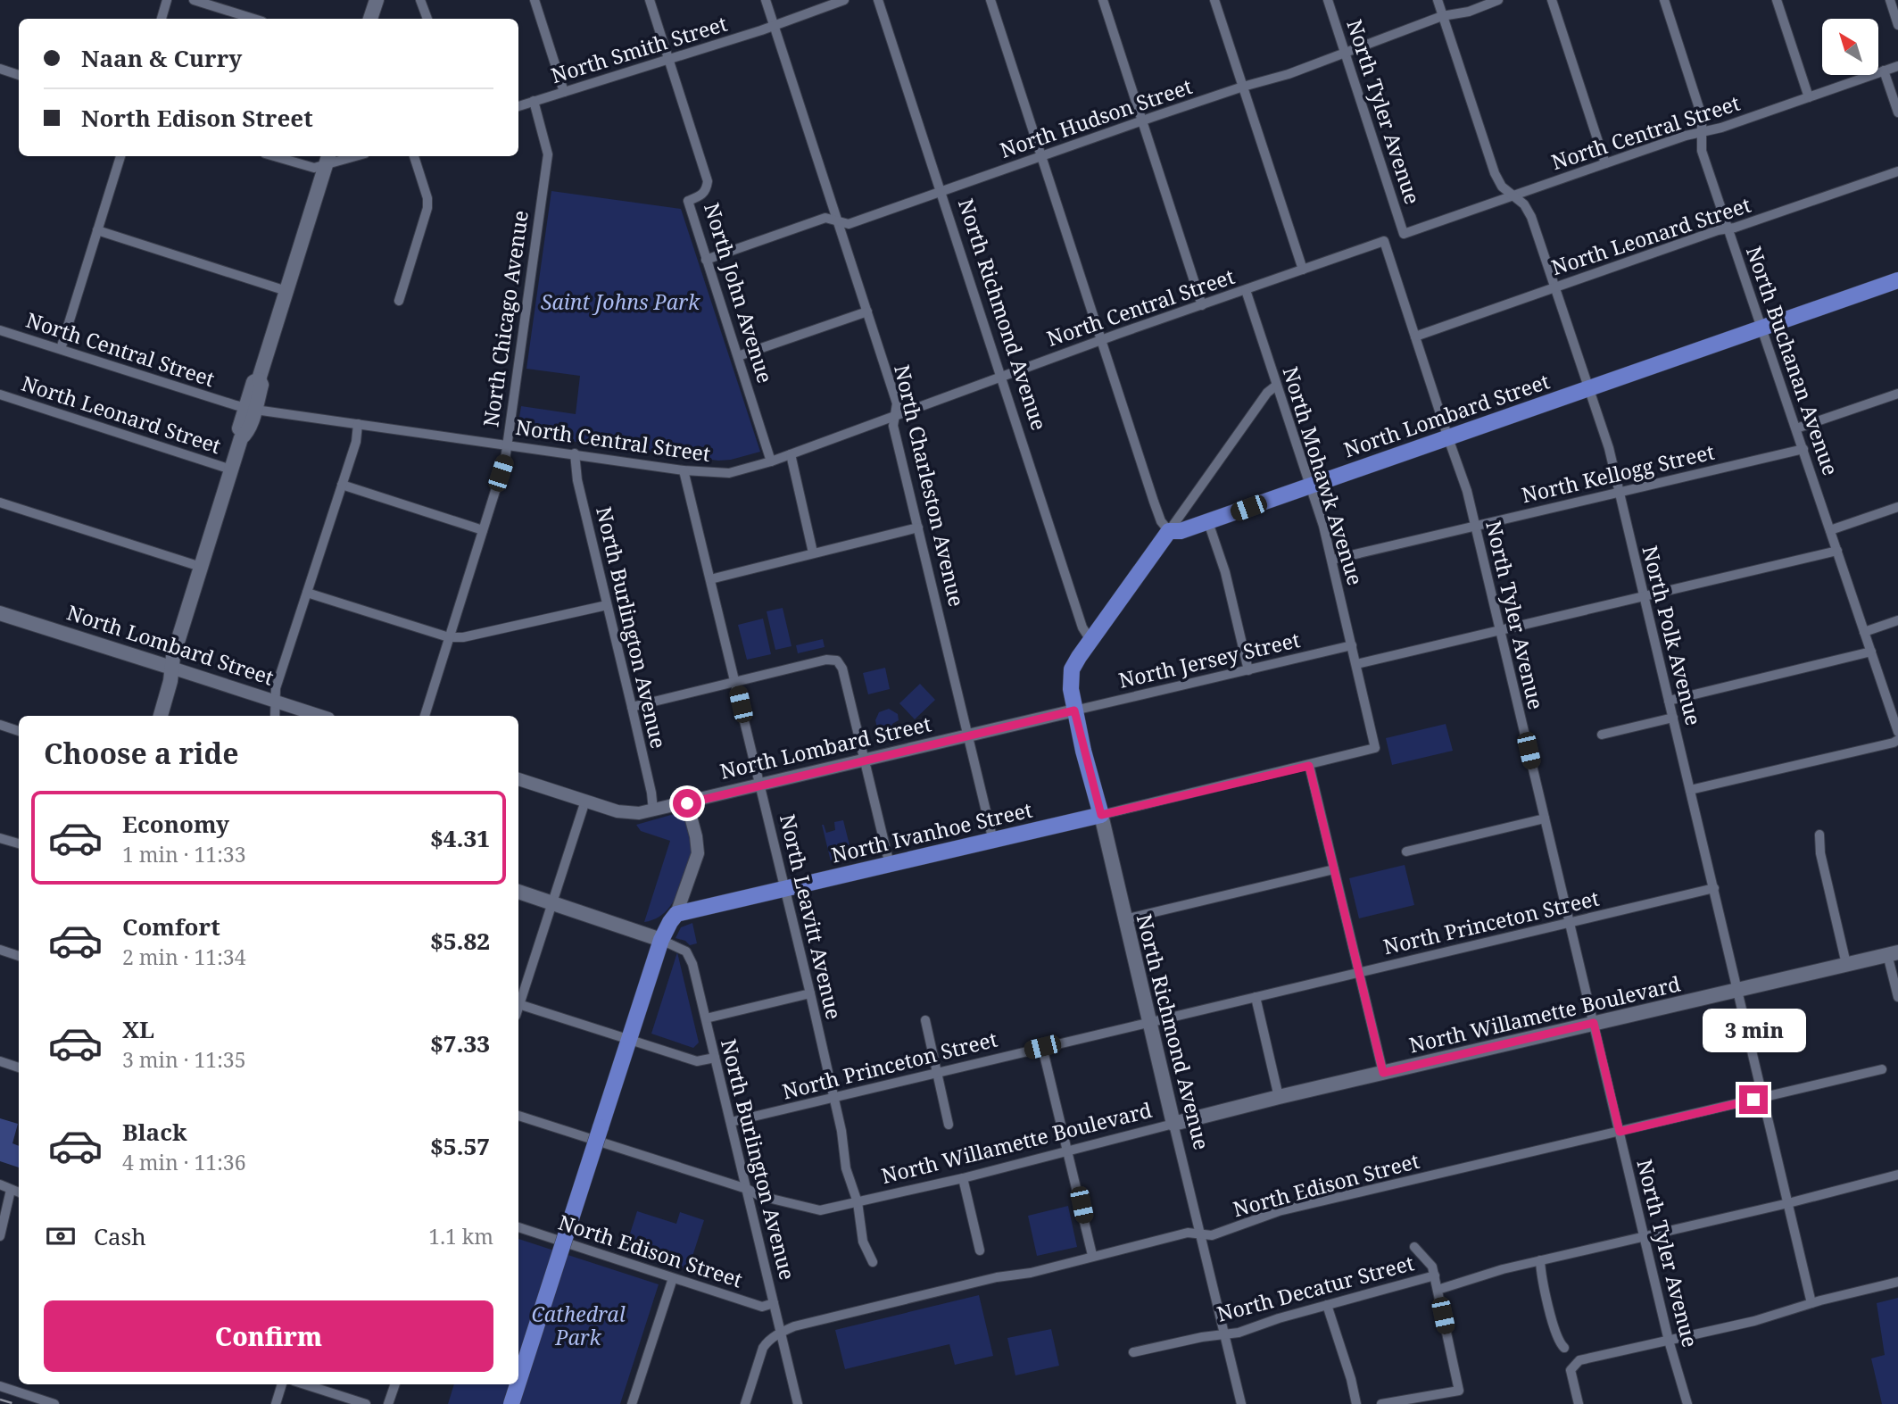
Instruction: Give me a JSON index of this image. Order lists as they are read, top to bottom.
{
  "streets": {
    "main road": [
      "North Richmond Avenue",
      "North Lombard Street",
      "North Ivanhoe Street",
      "North Willamette Boulevard"
    ],
    "street": [
      "North Smith Street",
      "North Tyler Avenue",
      "North Hudson Street",
      "North Central Street",
      "North Leonard Street",
      "North John Avenue",
      "North Chicago Avenue",
      "North Buchanan Avenue",
      "North Kellogg Street",
      "North Mohawk Avenue",
      "North Charleston Avenue",
      "North Burlington Avenue",
      "North Polk Avenue",
      "North Jersey Street",
      "North Leavitt Avenue",
      "North Princeton Street",
      "North Edison Street",
      "North Decatur Street"
    ]
  },
  "crossings": [
    ["North Smith Street", "North John Avenue"],
    ["North Smith Street", "North Chicago Avenue"],
    ["North Smith Street", "North Charleston Avenue"],
    ["North Tyler Avenue", "North Hudson Street"],
    ["North Tyler Avenue", "North Central Street"],
    ["North Tyler Avenue", "North Leonard Street"],
    ["North Tyler Avenue", "North Lombard Street"],
    ["North Tyler Avenue", "North Kellogg Street"],
    ["North Tyler Avenue", "North Princeton Street"],
    ["North Tyler Avenue", "North Willamette Boulevard"],
    ["North Tyler Avenue", "North Edison Street"],
    ["North Tyler Avenue", "North Decatur Street"],
    ["North Hudson Street", "North John Avenue"],
    ["North Hudson Street", "North Richmond Avenue"],
    ["North Hudson Street", "North Charleston Avenue"],
    ["North Hudson Street", "North Polk Avenue"],
    ["North Central Street", "North John Avenue"],
    ["North Central Street", "North Richmond Avenue"],
    ["North Central Street", "North Chicago Avenue"],
    ["North Central Street", "North Buchanan Avenue"],
    ["North Central Street", "North Mohawk Avenue"],
    ["North Central Street", "North Charleston Avenue"],
    ["North Central Street", "North Burlington Avenue"],
    ["North Central Street", "North Polk Avenue"],
    ["North Central Street", "North Leavitt Avenue"],
    ["North Leonard Street", "North Buchanan Avenue"],
    ["North Leonard Street", "North Polk Avenue"],
    ["North Richmond Avenue", "North Lombard Street"],
    ["North Richmond Avenue", "North Jersey Street"],
    ["North Richmond Avenue", "North Ivanhoe Street"],
    ["North Richmond Avenue", "North Princeton Street"],
    ["North Richmond Avenue", "North Willamette Boulevard"],
    ["North Richmond Avenue", "North Edison Street"],
    ["North Richmond Avenue", "North Decatur Street"],
    ["North Buchanan Avenue", "North Lombard Street"],
    ["North Buchanan Avenue", "North Kellogg Street"],
    ["North Lombard Street", "North Mohawk Avenue"],
    ["North Lombard Street", "North Charleston Avenue"],
    ["North Lombard Street", "North Burlington Avenue"],
    ["North Lombard Street", "North Polk Avenue"],
    ["North Lombard Street", "North Jersey Street"],
    ["North Lombard Street", "North Leavitt Avenue"],
    ["North Kellogg Street", "North Mohawk Avenue"],
    ["North Kellogg Street", "North Polk Avenue"],
    ["North Mohawk Avenue", "North Jersey Street"],
    ["North Mohawk Avenue", "North Ivanhoe Street"],
    ["North Charleston Avenue", "North Ivanhoe Street"],
    ["North Burlington Avenue", "North Princeton Street"],
    ["North Burlington Avenue", "North Willamette Boulevard"],
    ["North Burlington Avenue", "North Edison Street"],
    ["North Polk Avenue", "North Princeton Street"],
    ["North Polk Avenue", "North Willamette Boulevard"],
    ["North Polk Avenue", "North Edison Street"],
    ["North Polk Avenue", "North Decatur Street"],
    ["North Ivanhoe Street", "North Leavitt Avenue"],
    ["North Leavitt Avenue", "North Princeton Street"],
    ["North Leavitt Avenue", "North Willamette Boulevard"]
  ],
  "parks": ["Saint Johns Park", "Cathedral Park"],
  "north": "top left",
  "page": {
    "banner": ["Naan & Curry", "North Edison Street"],
    "heading": "Choose a ride",
    "list": [
      {
        "name": "Economy",
        "note": "1 min · 11:33",
        "value": "$4.31"
      },
      {
        "name": "Comfort",
        "note": "2 min · 11:34",
        "value": "$5.82"
      },
      {
        "name": "XL",
        "note": "3 min · 11:35",
        "value": "$7.33"
      },
      {
        "name": "Black",
        "note": "4 min · 11:36",
        "value": "$5.57"
      }
    ],
    "bubble": "3 min",
    "pay": ["Cash", "1.1 km"],
    "buttons": "Confirm"
  }
}
